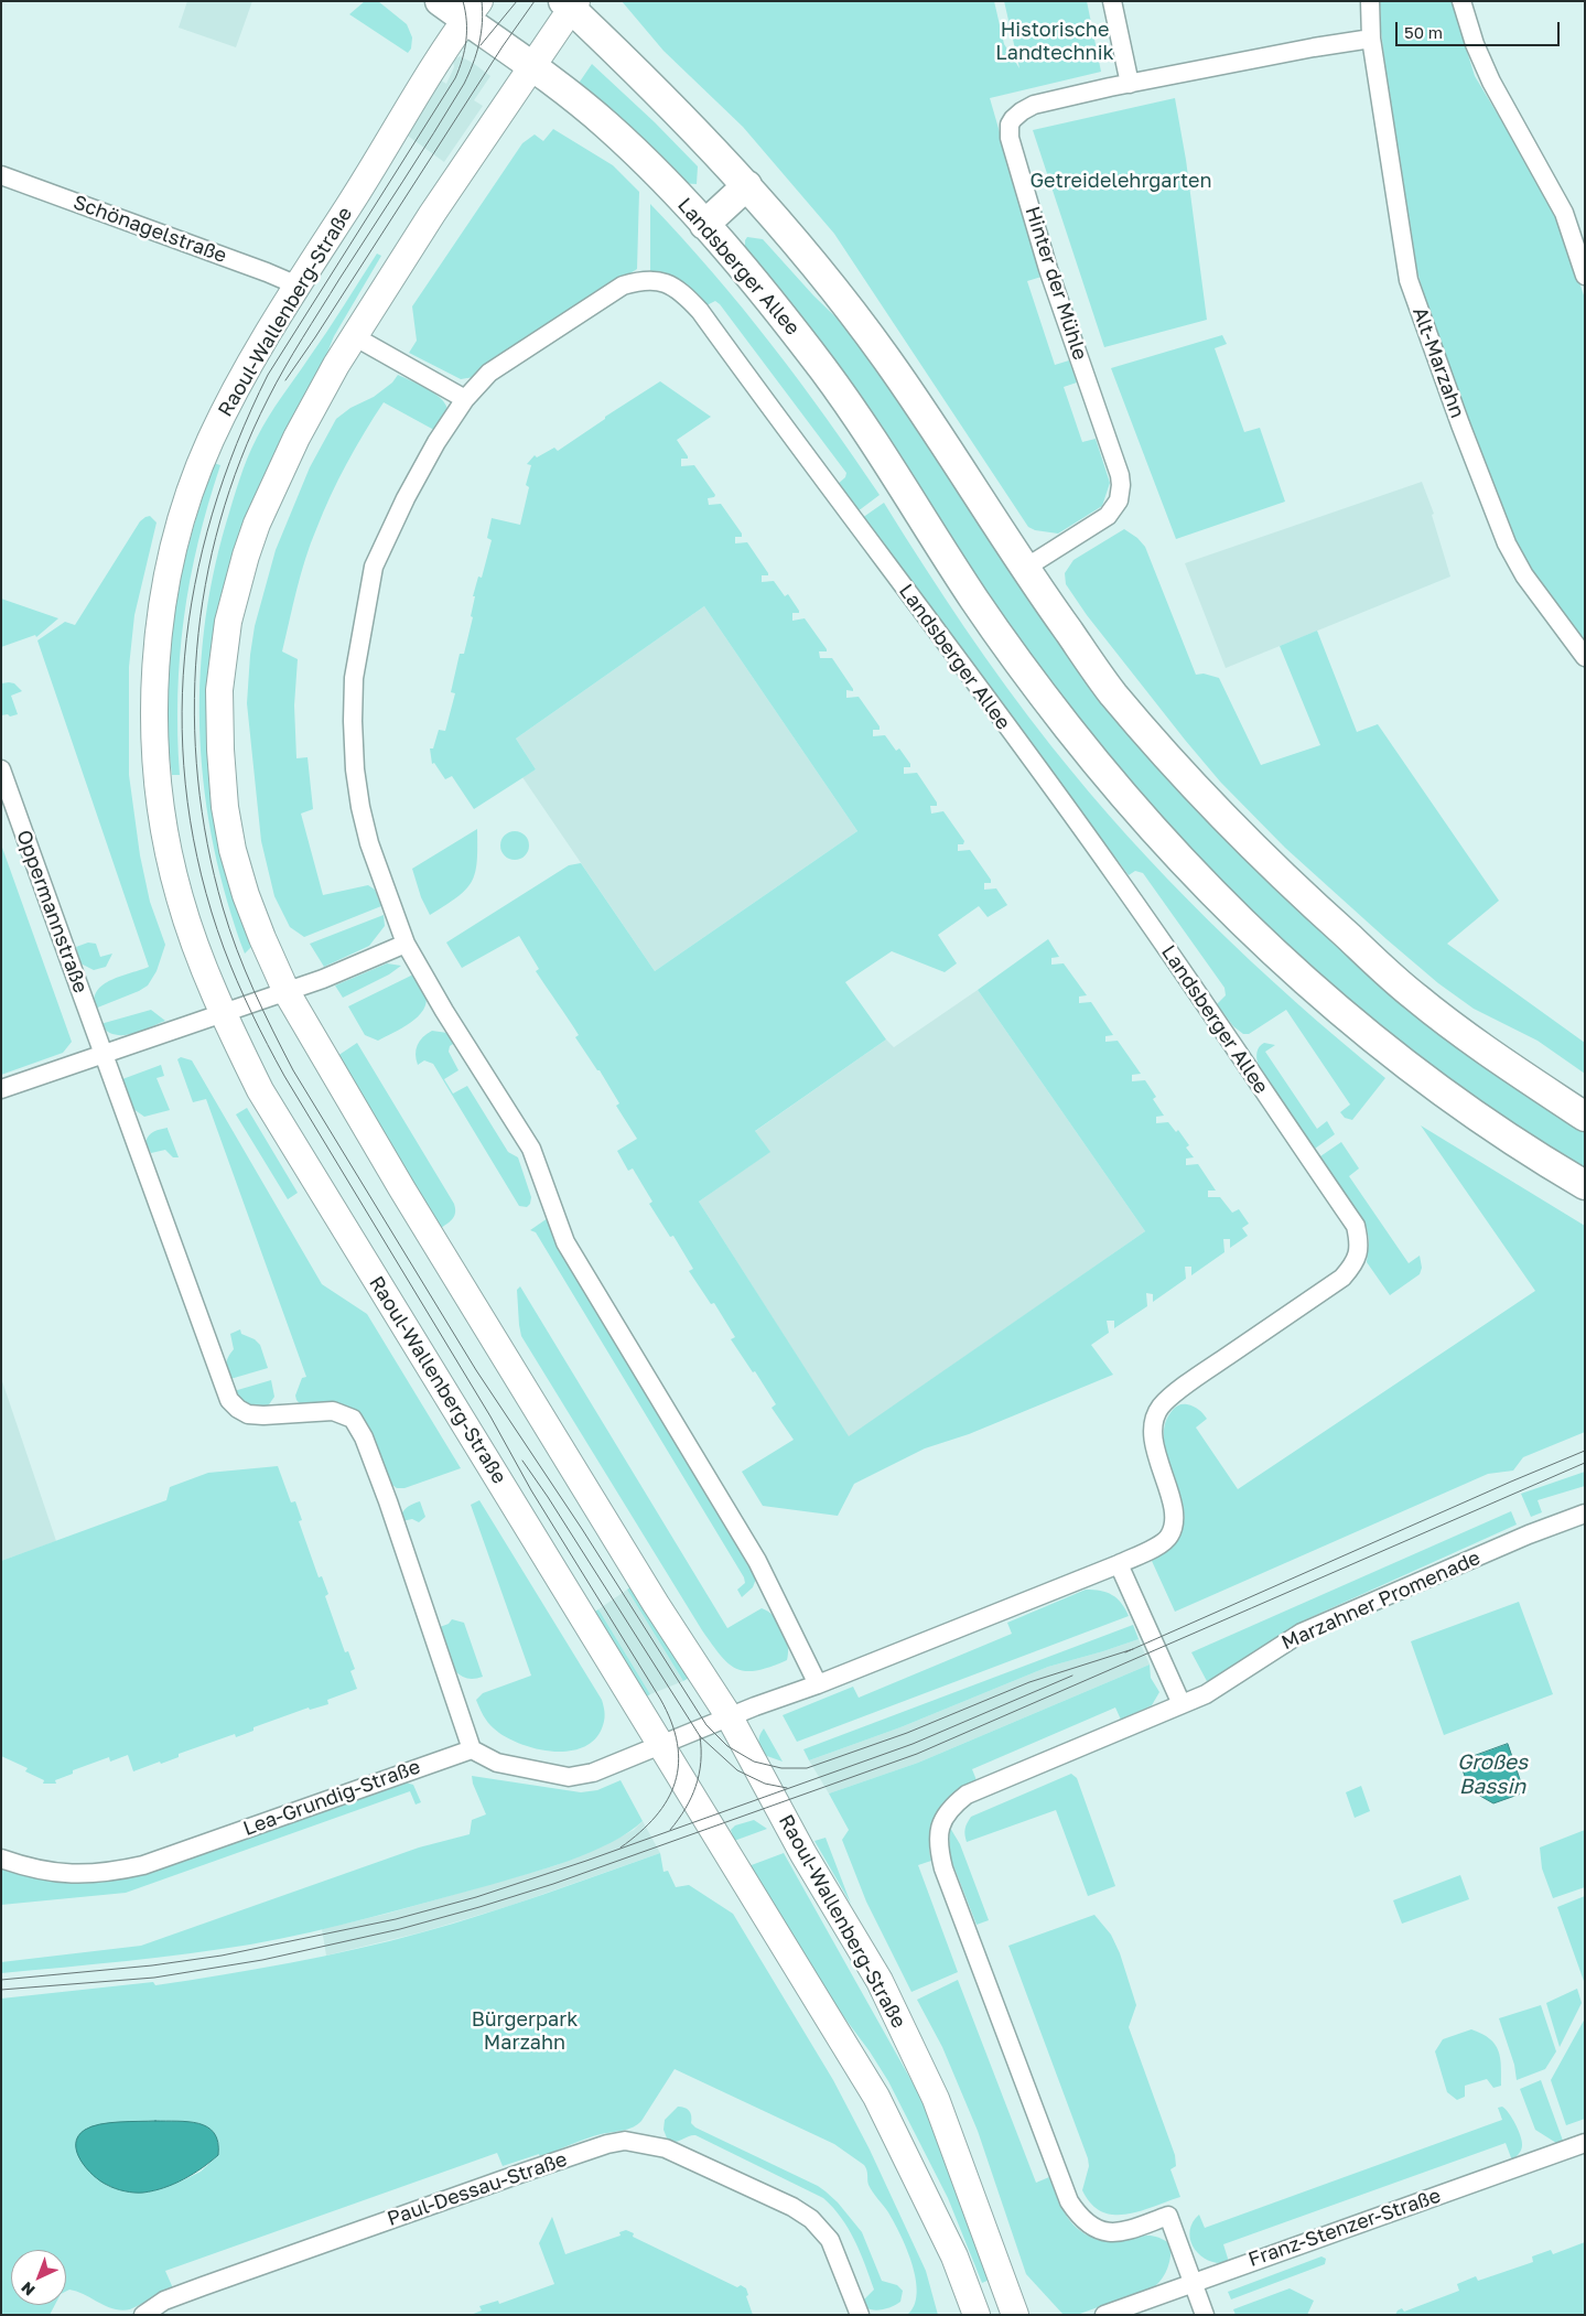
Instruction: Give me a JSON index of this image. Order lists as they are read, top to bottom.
{
  "streets": {
    "main road": ["Landsberger Allee", "Raoul-Wallenberg-Straße"],
    "street": [
      "Schönagelstraße",
      "Hinter der Mühle",
      "Alt-Marzahn",
      "Oppermannstraße",
      "Marzahner Promenade",
      "Lea-Grundig-Straße",
      "Paul-Dessau-Straße",
      "Franz-Stenzer-Straße"
    ]
  },
  "crossings": [
    ["Schönagelstraße", "Raoul-Wallenberg-Straße"],
    ["Landsberger Allee", "Raoul-Wallenberg-Straße"],
    ["Marzahner Promenade", "Franz-Stenzer-Straße"]
  ],
  "water": ["Großes Bassin"],
  "parks": ["Historische Landtechnik", "Getreidelehrgarten", "Bürgerpark Marzahn"],
  "scale_bar": "50 m",
  "north": "bottom left"
}
